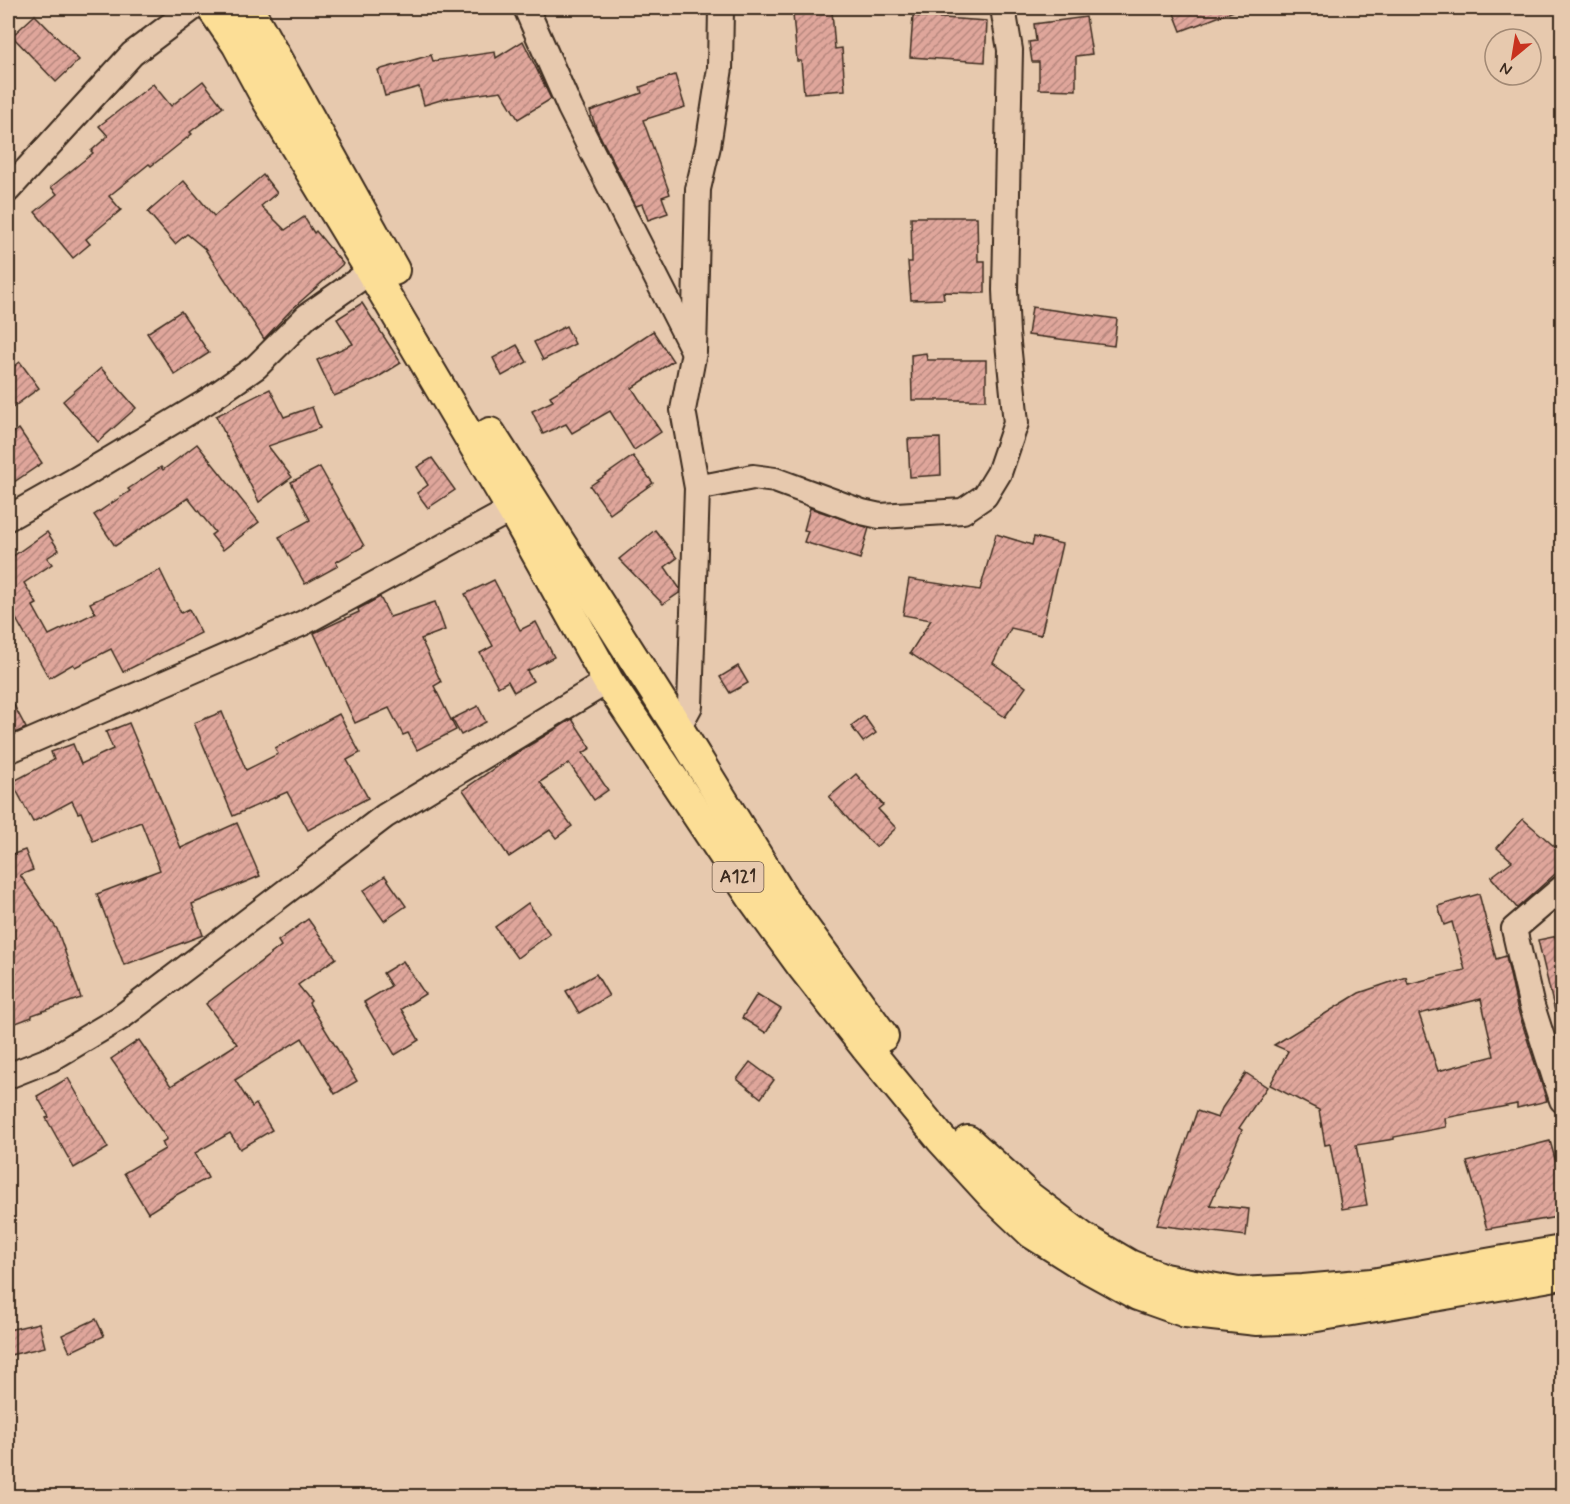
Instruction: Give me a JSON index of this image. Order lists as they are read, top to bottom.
{
  "streets": {
    "main road": ["A121"]
  },
  "north": "bottom left"
}
